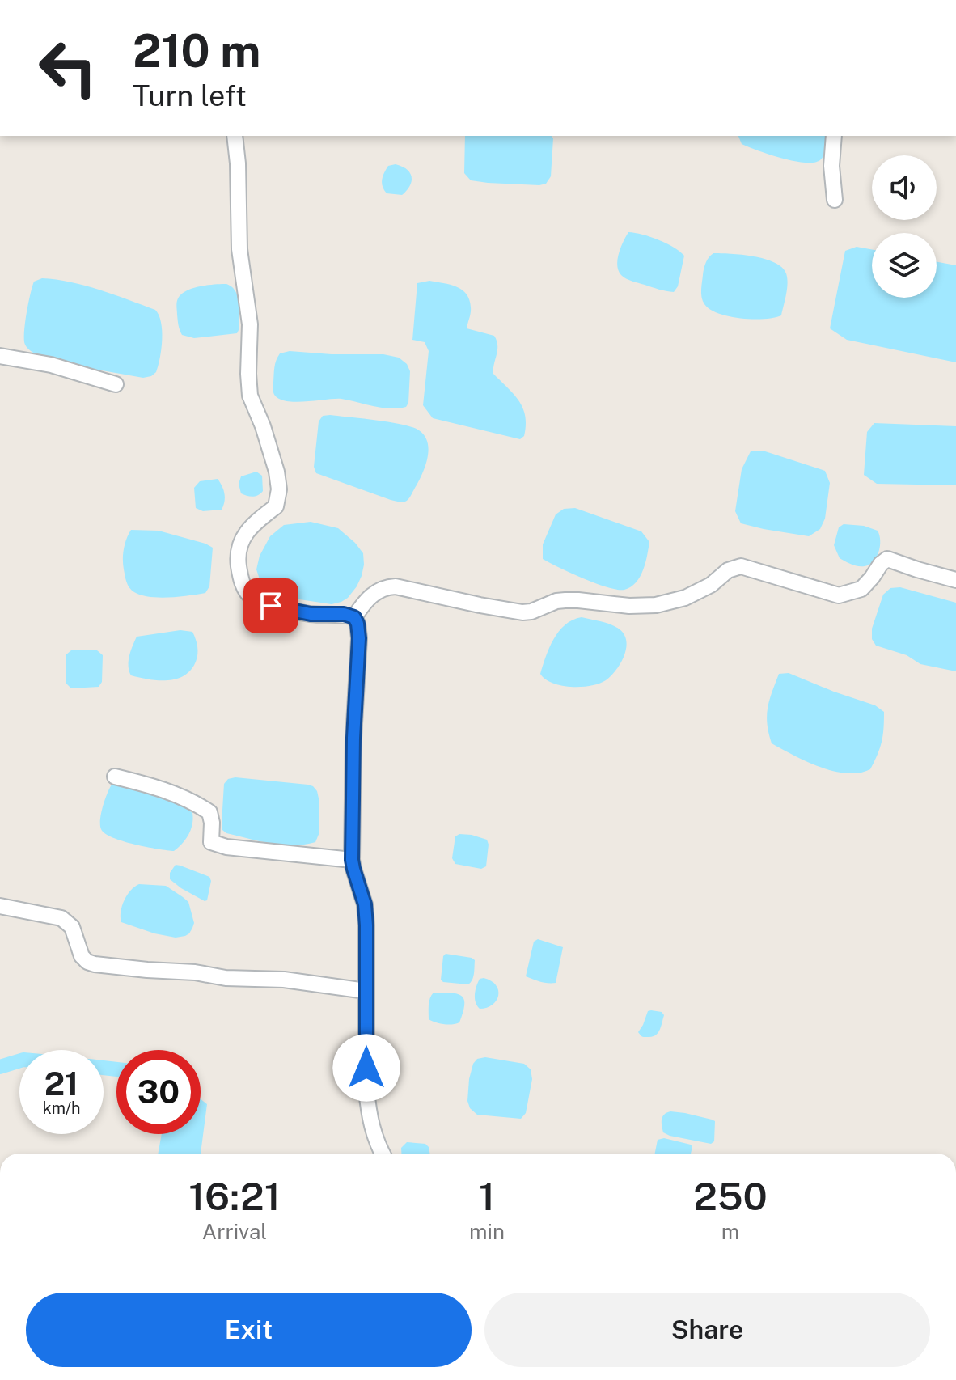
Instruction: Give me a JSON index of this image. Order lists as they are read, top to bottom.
{
  "page": {
    "turn": ["210 m", "Turn left"],
    "speed": "21 km/h",
    "limit": "30",
    "eta": [
      "16:21",
      "Arrival",
      "1",
      "min",
      "250",
      "m"
    ],
    "buttons": ["Exit", "Share"]
  }
}
